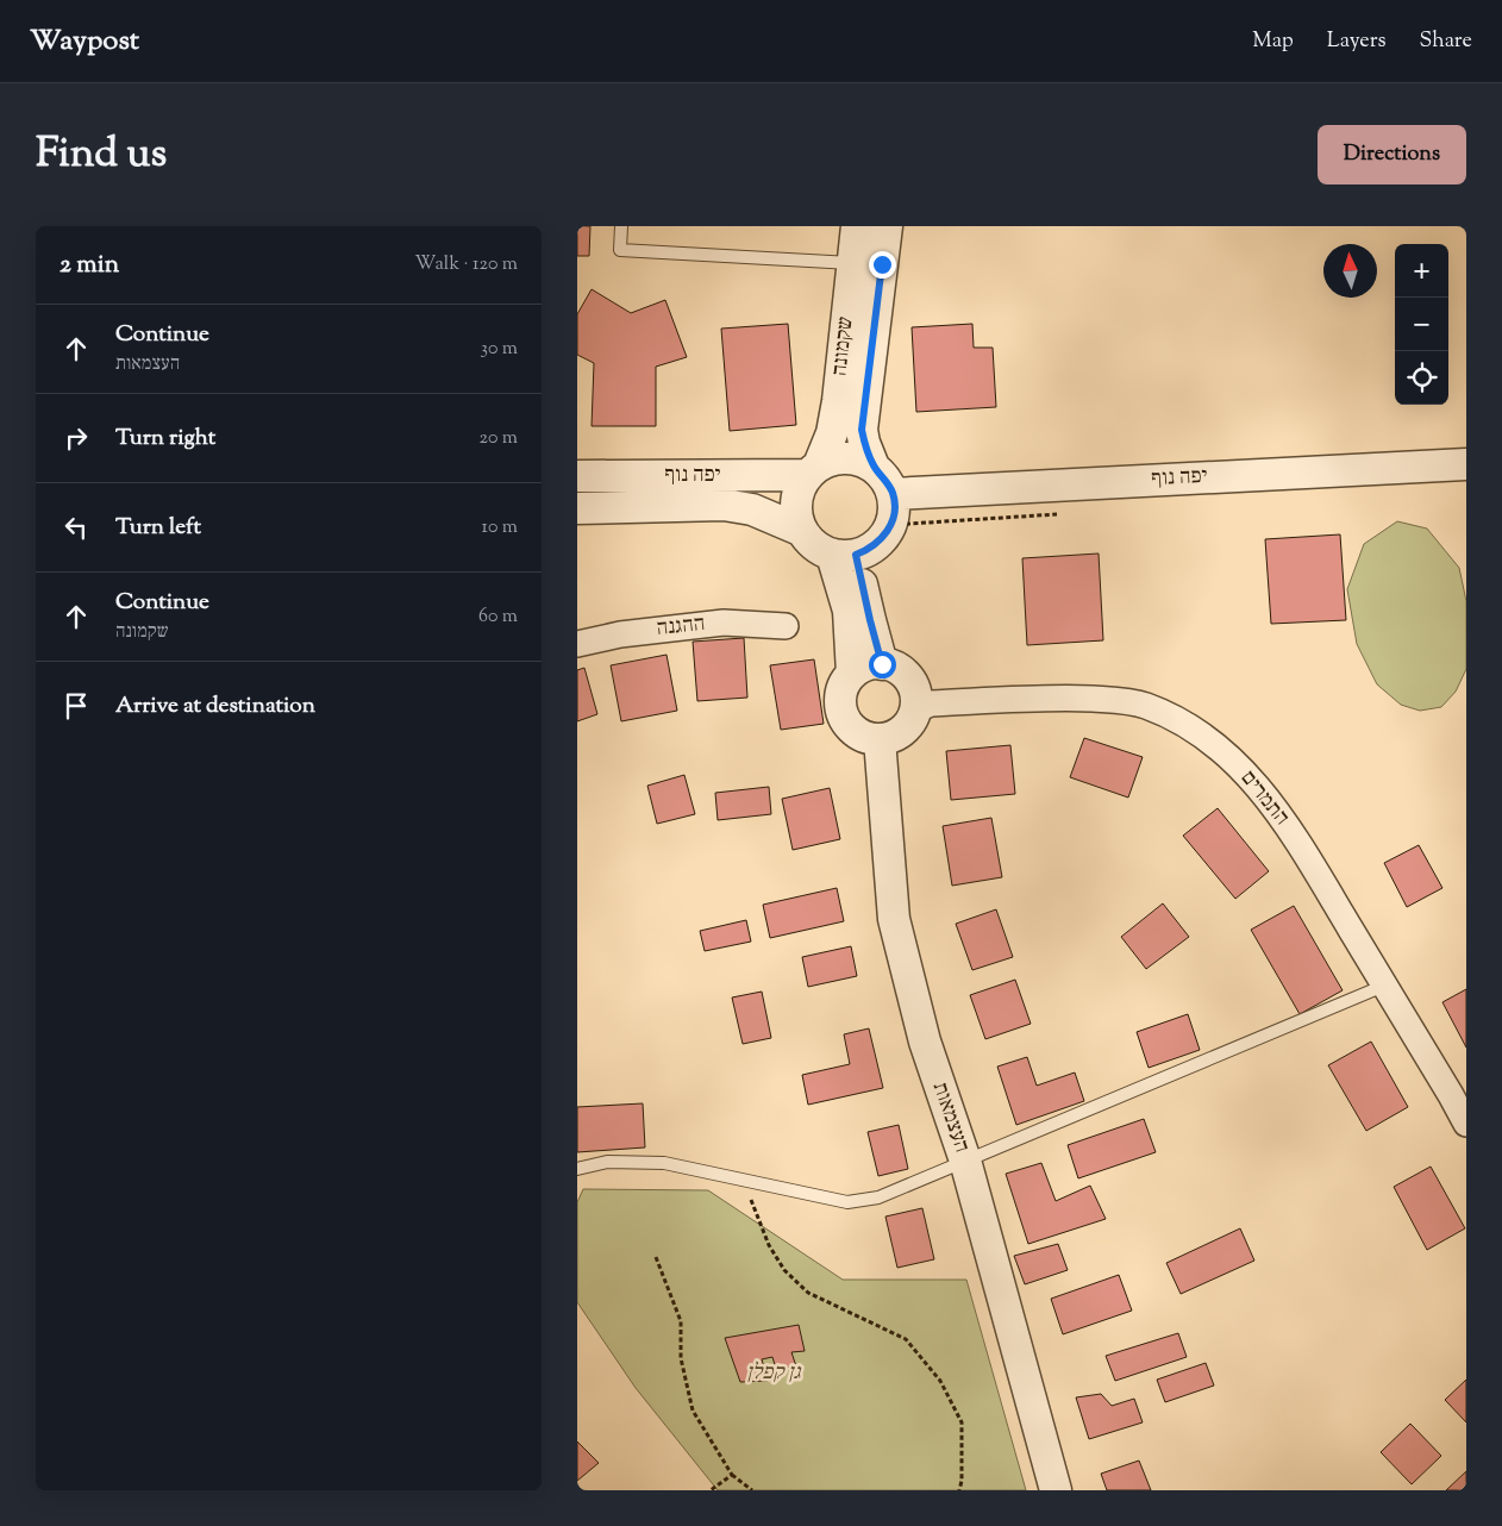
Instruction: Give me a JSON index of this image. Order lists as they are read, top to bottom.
{
  "streets": {
    "street": [
      "שקמונה",
      "יפה נוף",
      "ההגנה",
      "התמרים",
      "העצמאות"
    ]
  },
  "crossings": [
    ["שקמונה", "יפה נוף"],
    ["התמרים", "העצמאות"]
  ],
  "parks": ["גן קפלן"],
  "north": "top",
  "page": {
    "header": "Waypost",
    "nav": ["Map", "Layers", "Share"],
    "title": "Find us",
    "buttons": "Directions",
    "heading": ["2 min", "Walk · 120 m"],
    "map_buttons": ["+", "−"],
    "list": [
      ["Continue", "העצמאות", "30 m"],
      ["Turn right", "20 m"],
      ["Turn left", "10 m"],
      ["Continue", "שקמונה", "60 m"],
      "Arrive at destination"
    ]
  }
}
